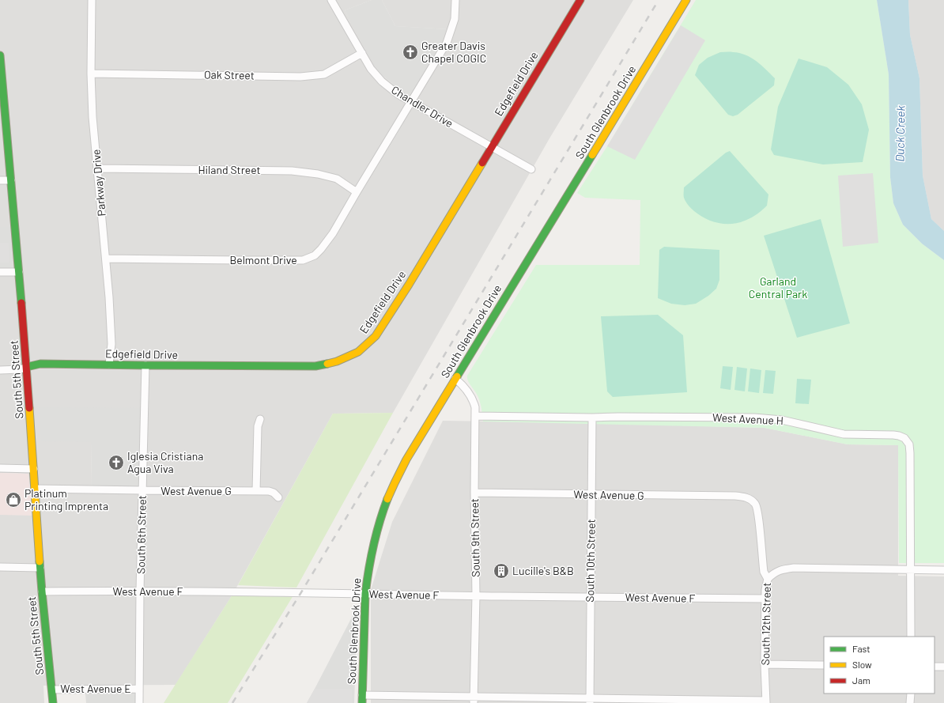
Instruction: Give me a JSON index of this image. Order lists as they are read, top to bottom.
{
  "streets": {
    "street": [
      "Oak Street",
      "Edgefield Drive",
      "Chandler Drive",
      "South Glenbrook Drive",
      "Hiland Street",
      "Parkway Drive",
      "Belmont Drive",
      "South 5th Street",
      "West Avenue H",
      "West Avenue G",
      "South 6th Street",
      "South 9th Street",
      "South 10th Street",
      "West Avenue F",
      "South 12th Street",
      "West Avenue E"
    ]
  },
  "crossings": [
    ["Oak Street", "Chandler Drive"],
    ["Oak Street", "Parkway Drive"],
    ["Edgefield Drive", "Chandler Drive"],
    ["Edgefield Drive", "Parkway Drive"],
    ["Edgefield Drive", "South 5th Street"],
    ["Edgefield Drive", "South 6th Street"],
    ["Chandler Drive", "Belmont Drive"],
    ["South Glenbrook Drive", "South 9th Street"],
    ["South Glenbrook Drive", "West Avenue F"],
    ["Hiland Street", "Parkway Drive"],
    ["Hiland Street", "Belmont Drive"],
    ["Parkway Drive", "Belmont Drive"],
    ["South 5th Street", "West Avenue G"],
    ["South 5th Street", "West Avenue F"],
    ["South 5th Street", "West Avenue E"],
    ["West Avenue H", "South 9th Street"],
    ["West Avenue H", "South 10th Street"],
    ["West Avenue G", "South 6th Street"],
    ["West Avenue G", "South 9th Street"],
    ["West Avenue G", "South 10th Street"],
    ["West Avenue G", "South 12th Street"],
    ["South 6th Street", "West Avenue F"],
    ["South 6th Street", "West Avenue E"],
    ["South 9th Street", "West Avenue F"],
    ["South 10th Street", "West Avenue F"],
    ["West Avenue F", "South 12th Street"]
  ],
  "water": ["Duck Creek"],
  "parks": ["Garland Central Park"],
  "places": {
    "church": ["Greater Davis Chapel COGIC", "Iglesia Cristiana Agua Viva"],
    "shop": ["Platinum Printing Imprenta"],
    "building": ["Lucille's B&B"]
  },
  "legend": ["Fast", "Slow", "Jam"]
}
